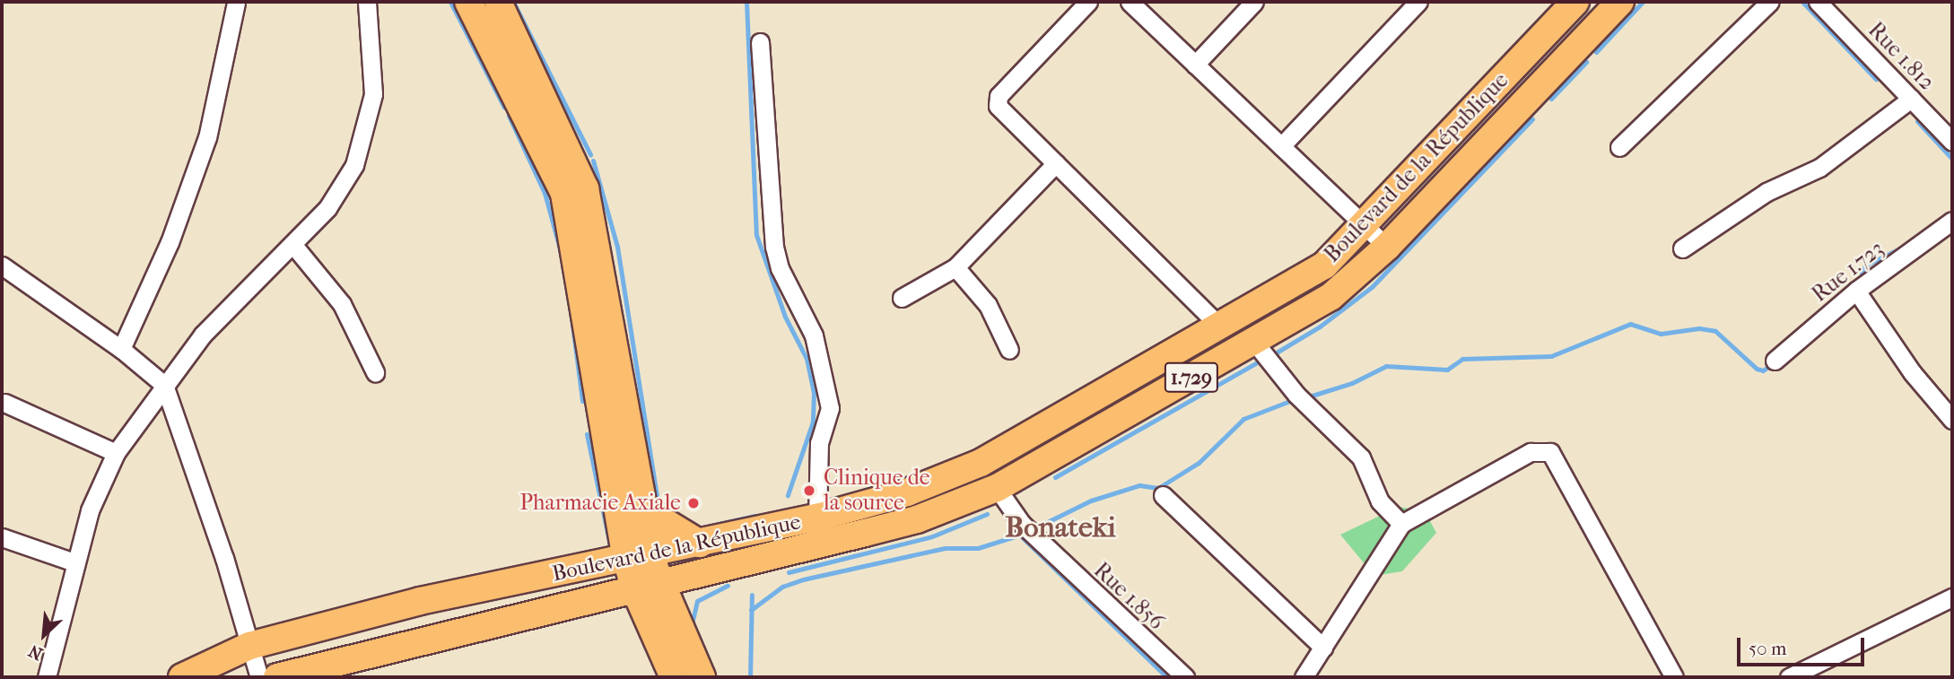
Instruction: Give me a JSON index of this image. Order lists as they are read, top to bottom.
{
  "streets": {
    "main road": ["Boulevard de la République", "1.729"],
    "street": ["Rue 1.812", "Rue 1.723", "Rue 1.856"]
  },
  "crossings": [
    ["Boulevard de la République", "Rue 1.856"]
  ],
  "districts": ["Bonateki"],
  "places": ["Clinique de la source", "Pharmacie Axiale"],
  "scale_bar": "50 m",
  "north": "bottom left"
}
